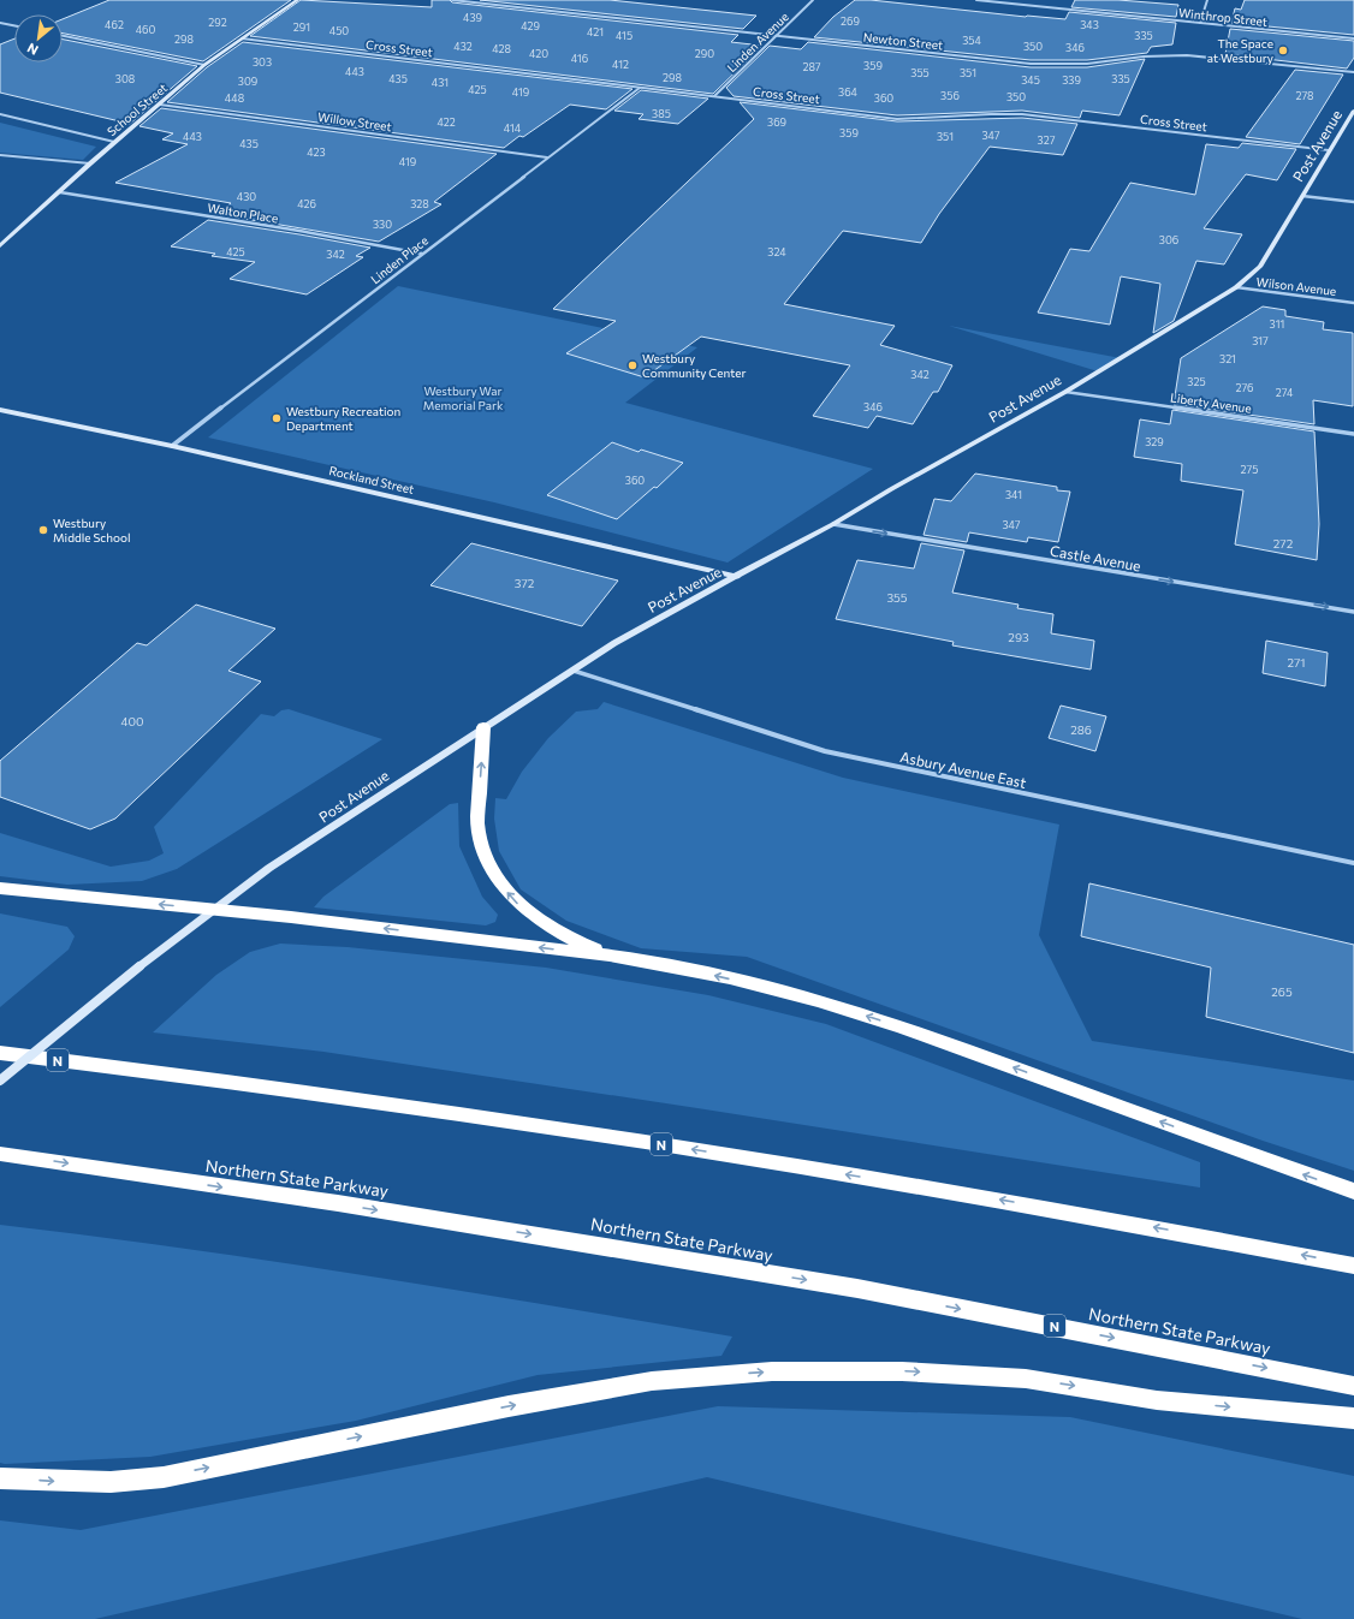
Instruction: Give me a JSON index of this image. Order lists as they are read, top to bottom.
{
  "streets": {
    "highway": ["N", "Northern State Parkway"],
    "main road": ["School Street", "Post Avenue", "Rockland Street"],
    "street": [
      "Winthrop Street",
      "Newton Street",
      "Linden Avenue",
      "Cross Street",
      "Willow Street",
      "Walton Place",
      "Linden Place",
      "Wilson Avenue",
      "Liberty Avenue",
      "Castle Avenue",
      "Asbury Avenue East"
    ]
  },
  "crossings": [
    ["Newton Street", "Linden Avenue"],
    ["Linden Avenue", "Cross Street"],
    ["Cross Street", "School Street"],
    ["Cross Street", "Post Avenue"],
    ["Cross Street", "Linden Place"],
    ["School Street", "Willow Street"],
    ["School Street", "Walton Place"],
    ["Willow Street", "Linden Place"],
    ["Post Avenue", "Wilson Avenue"],
    ["Post Avenue", "Liberty Avenue"],
    ["Post Avenue", "Rockland Street"],
    ["Post Avenue", "Castle Avenue"],
    ["Post Avenue", "Asbury Avenue East"],
    ["Walton Place", "Linden Place"],
    ["Linden Place", "Rockland Street"]
  ],
  "one_way": ["Castle Avenue"],
  "parks": ["Westbury War Memorial Park"],
  "places": [
    "The Space at Westbury",
    "Westbury Community Center",
    "Westbury Recreation Department",
    "Westbury Middle School"
  ],
  "house_numbers": [
    "439",
    "269",
    "292",
    "462",
    "343",
    "429",
    "291",
    "460",
    "450",
    "421",
    "415",
    "335",
    "298",
    "354",
    "432",
    "350",
    "346",
    "428",
    "420",
    "290",
    "416",
    "303",
    "412",
    "359",
    "287",
    "443",
    "355",
    "351",
    "298",
    "308",
    "435",
    "335",
    "345",
    "339",
    "309",
    "431",
    "425",
    "419",
    "364",
    "356",
    "278",
    "350",
    "448",
    "360",
    "385",
    "422",
    "369",
    "414",
    "359",
    "347",
    "443",
    "351",
    "327",
    "435",
    "423",
    "419",
    "430",
    "426",
    "328",
    "330",
    "306",
    "425",
    "324",
    "342",
    "311",
    "317",
    "321",
    "342",
    "325",
    "276",
    "274",
    "346",
    "329",
    "275",
    "360",
    "341",
    "347",
    "272",
    "372",
    "355",
    "293",
    "271",
    "400",
    "286",
    "265"
  ],
  "north": "bottom left"
}
